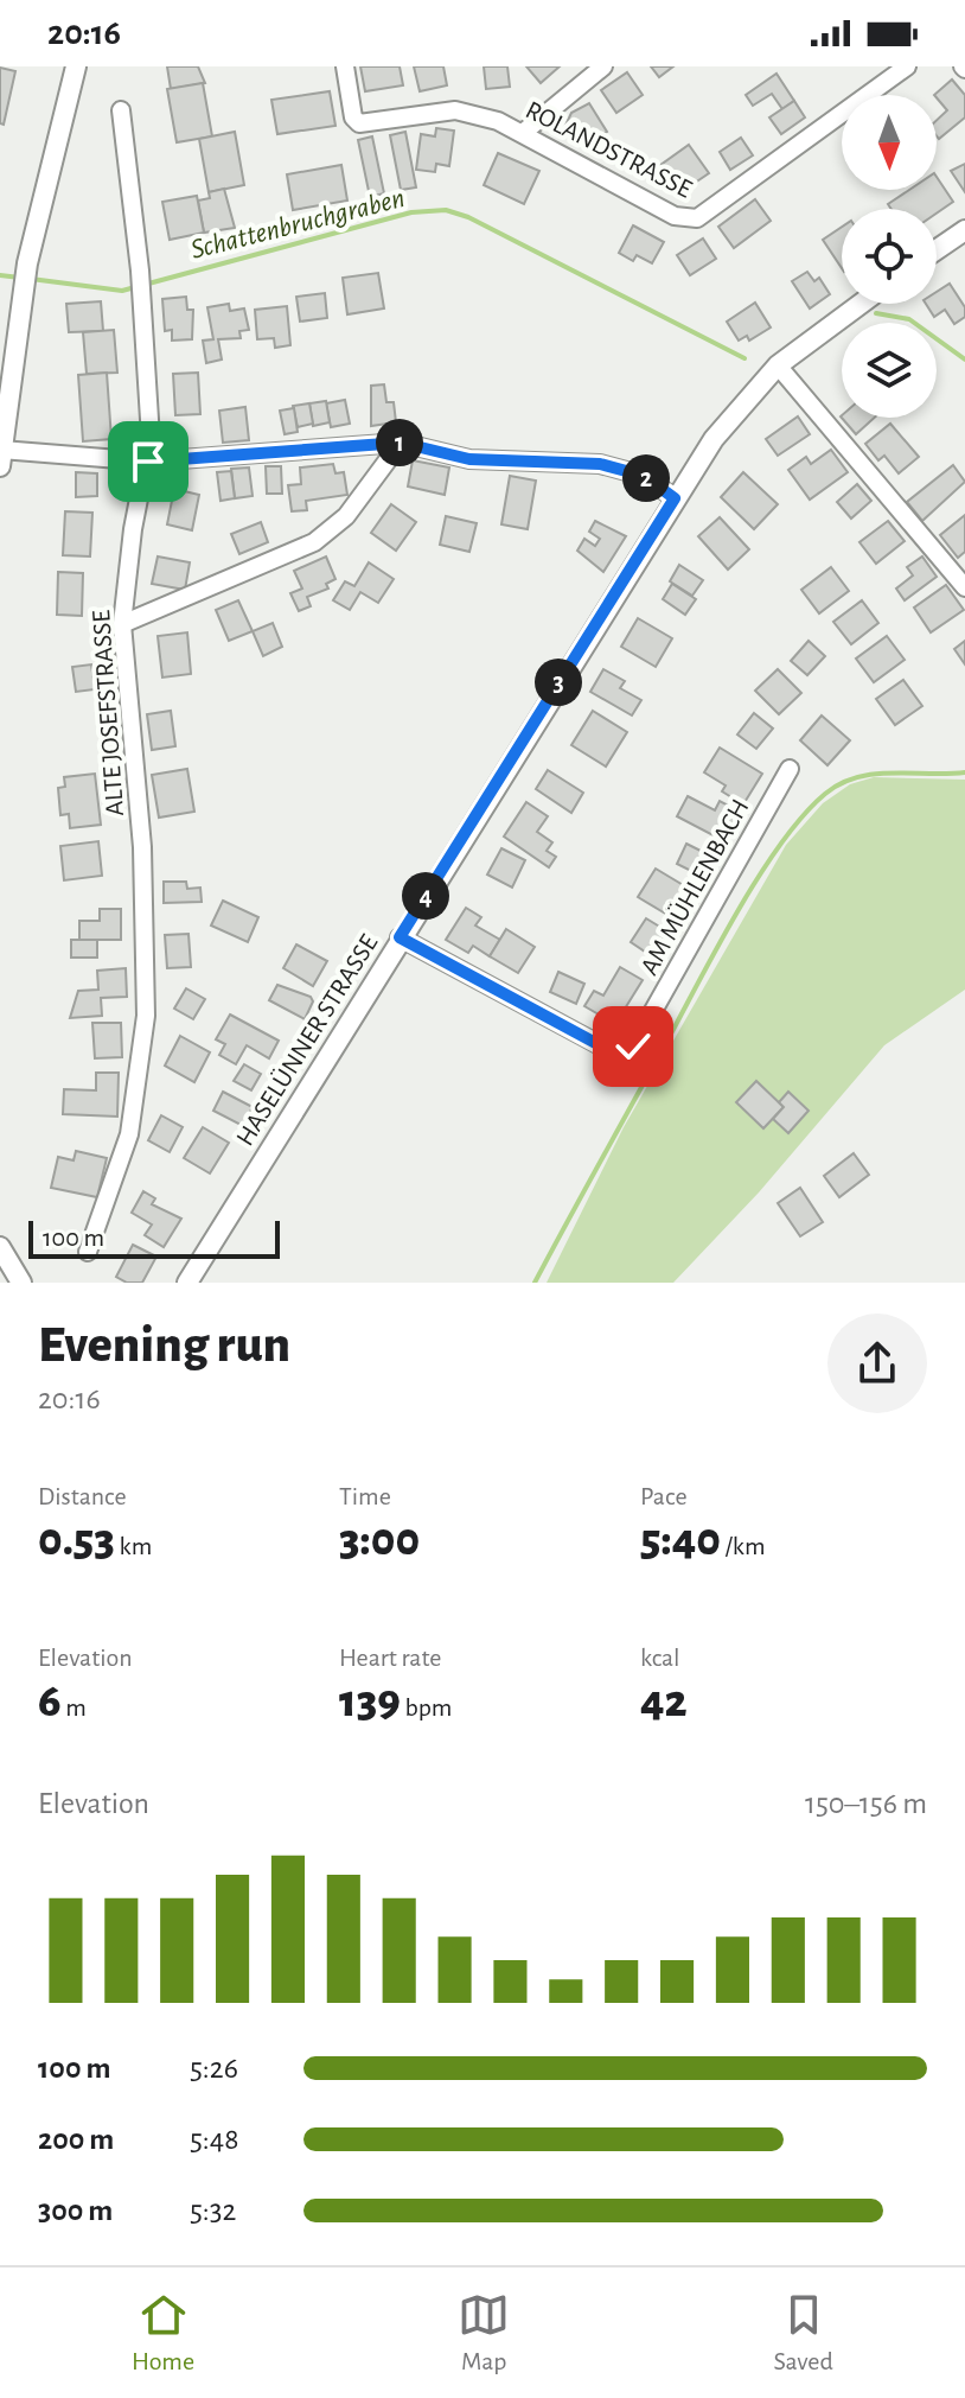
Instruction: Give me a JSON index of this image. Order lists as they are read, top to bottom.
{
  "streets": {
    "street": [
      "ROLANDSTRASSE",
      "ALTE JOSEFSTRASSE",
      "AM MÜHLENBACH",
      "HASELÜNNER STRASSE"
    ]
  },
  "crossings": [
    ["AM MÜHLENBACH", "HASELÜNNER STRASSE"]
  ],
  "water": ["Schattenbruchgraben"],
  "scale_bar": "100 m",
  "north": "bottom",
  "page": {
    "status": "20:16",
    "pins": [
      "1",
      "2",
      "3",
      "4"
    ],
    "scale": "100 m",
    "heading": ["Evening run", "20:16"],
    "stats": [
      ["Distance", "0.53 km"],
      ["Time", "3:00"],
      ["Pace", "5:40 /km"],
      ["Elevation", "6 m"],
      ["Heart rate", "139 bpm"],
      ["kcal", "42"]
    ],
    "chart": ["Elevation", "150–156 m"],
    "list": [
      {
        "name": "100 m",
        "note": "5:26"
      },
      {
        "name": "200 m",
        "note": "5:48"
      },
      {
        "name": "300 m",
        "note": "5:32"
      }
    ],
    "tabs": ["Home", "Map", "Saved"]
  }
}
